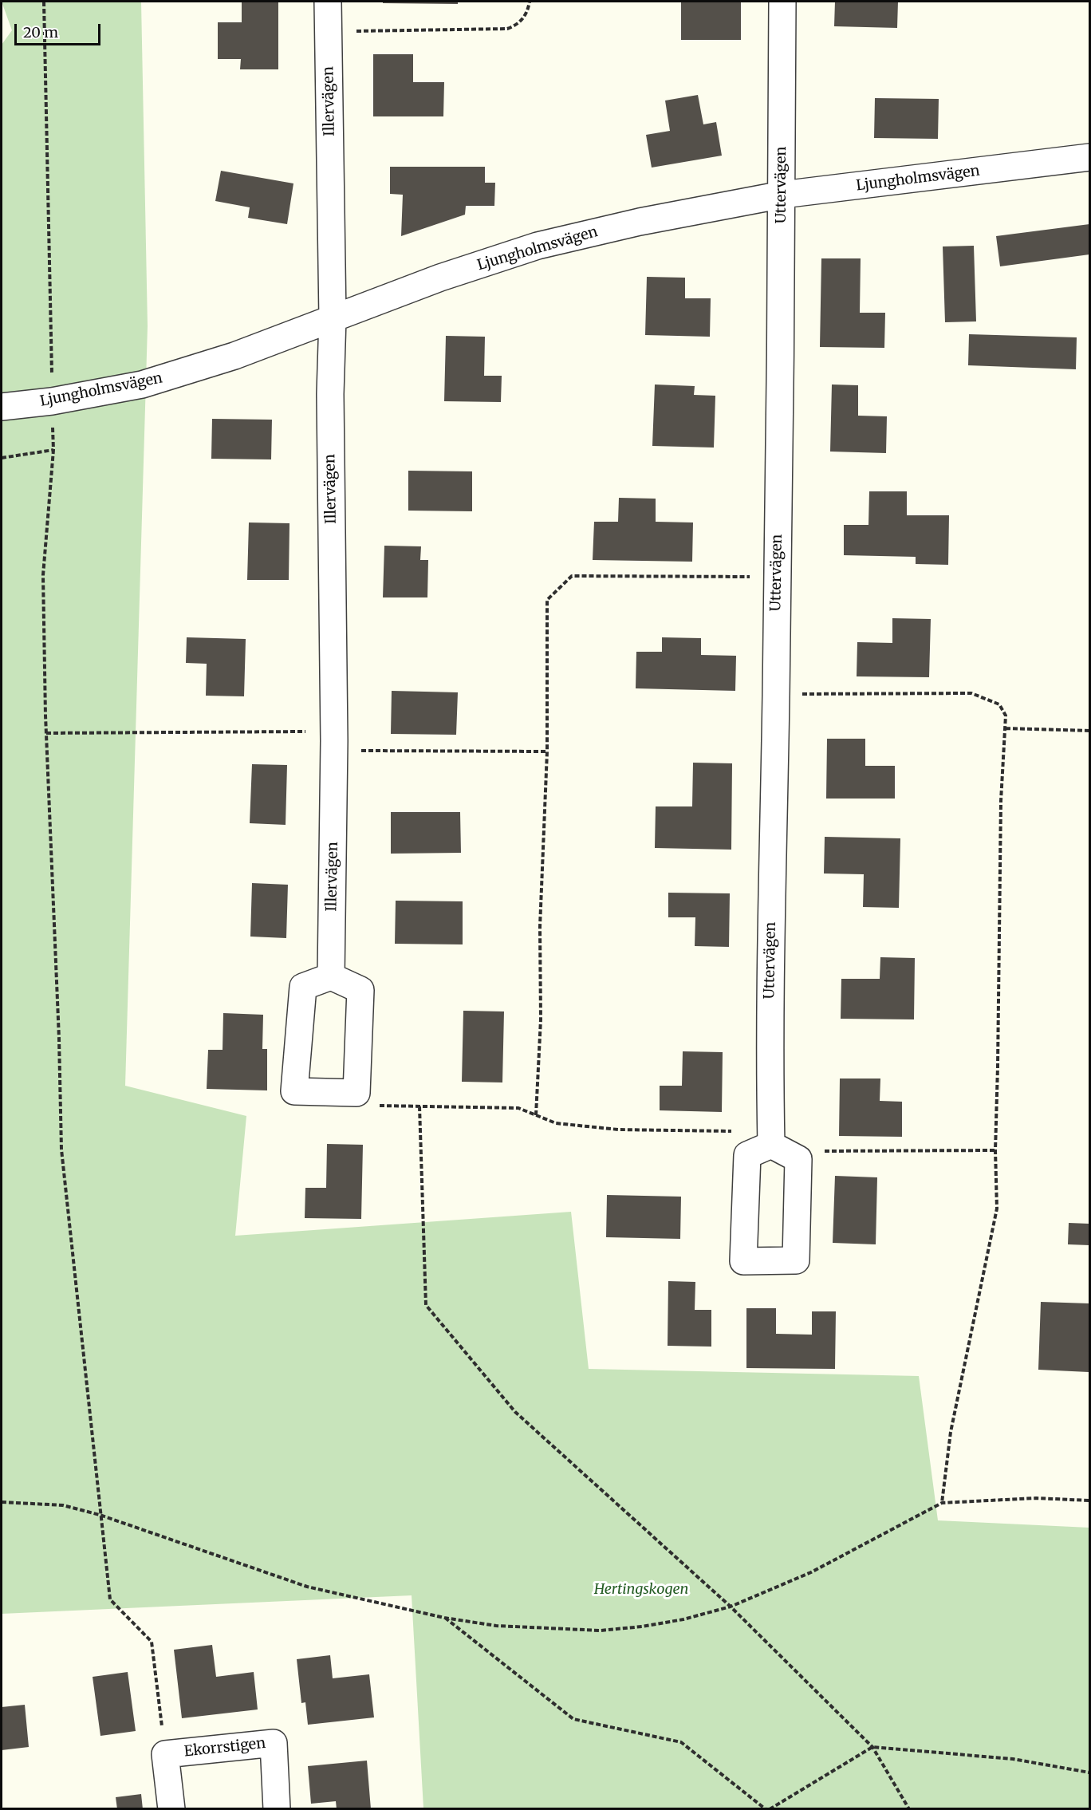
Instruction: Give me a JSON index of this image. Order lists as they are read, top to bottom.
{
  "streets": {
    "street": [
      "Illervägen",
      "Ljungholmsvägen",
      "Uttervägen",
      "Ekorrstigen"
    ]
  },
  "crossings": [
    ["Illervägen", "Ljungholmsvägen"],
    ["Ljungholmsvägen", "Uttervägen"]
  ],
  "parks": ["Hertingskogen"],
  "scale_bar": "20 m"
}
